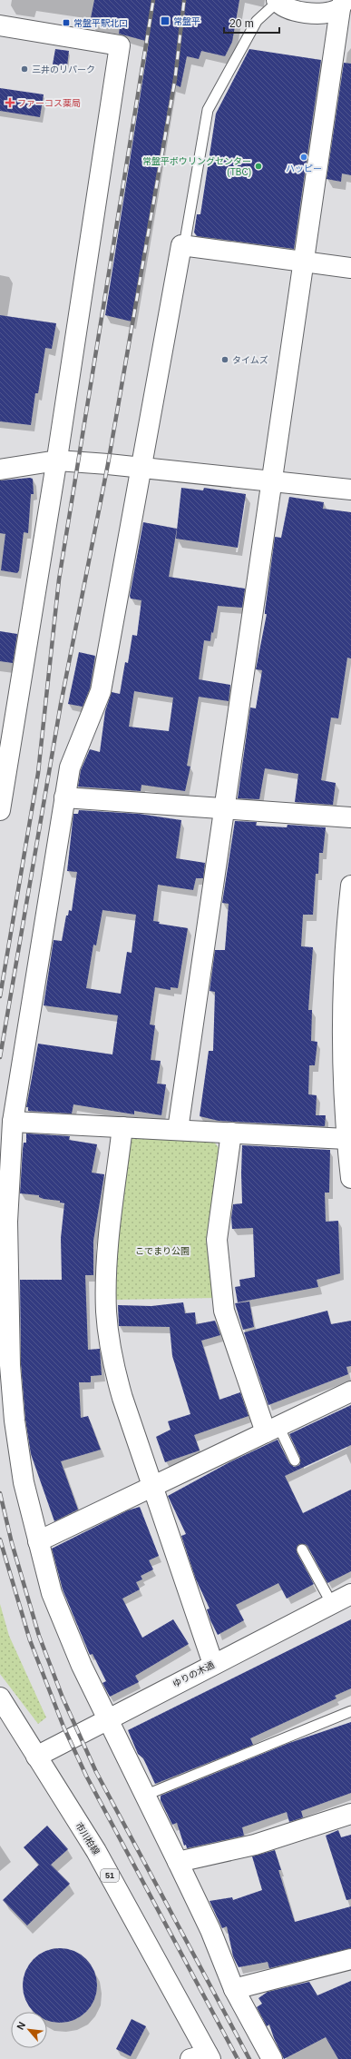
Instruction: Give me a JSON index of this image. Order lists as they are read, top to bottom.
{
  "streets": {
    "street": ["ゆりの木通", "市川柏線", "51"]
  },
  "crossings": [
    ["ゆりの木通", "市川柏線"]
  ],
  "parks": ["こでまり公園"],
  "places": {
    "transit": ["常盤平", "常盤平駅北口"],
    "other": [
      "三井のリパーク",
      "ハッピー",
      "常盤平ボウリングセンター (TBC)",
      "タイムズ"
    ],
    "health": ["ファーコス薬局"]
  },
  "scale_bar": "20 m",
  "north": "top left"
}
